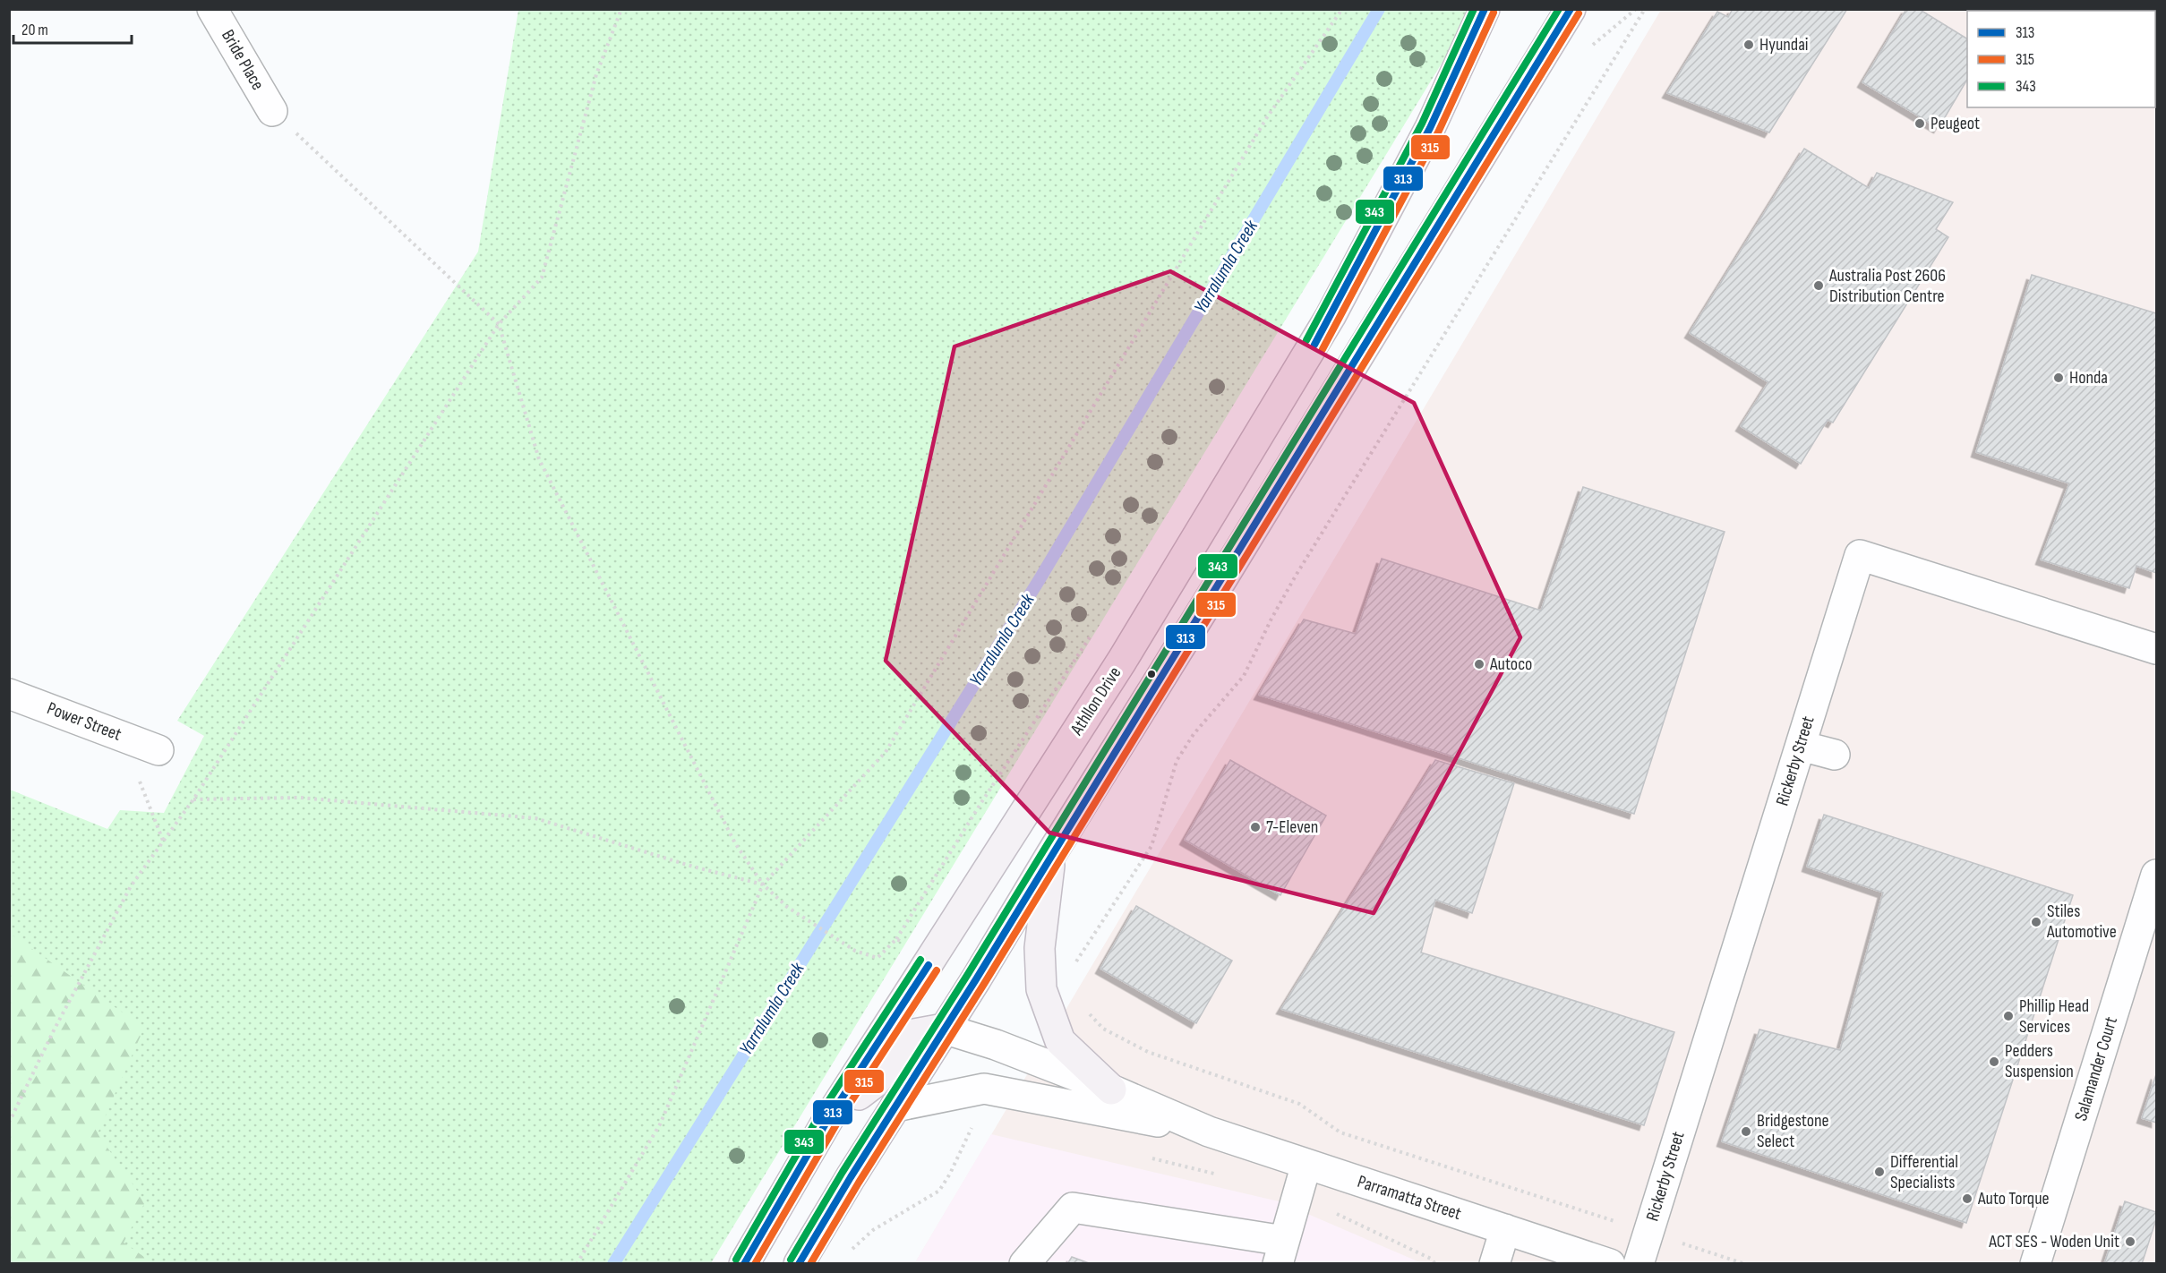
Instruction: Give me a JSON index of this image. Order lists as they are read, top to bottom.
{
  "streets": {
    "main road": ["Athllon Drive"],
    "street": [
      "Bride Place",
      "Power Street",
      "Rickerby Street",
      "Salamander Court",
      "Parramatta Street"
    ]
  },
  "water": ["Yarralumla Creek"],
  "places": [
    "Hyundai",
    "Peugeot",
    "Australia Post 2606 Distribution Centre",
    "Honda",
    "Autoco",
    "7-Eleven",
    "Stiles Automotive",
    "Phillip Head Services",
    "Pedders Suspension",
    "Bridgestone Select",
    "Differential Specialists",
    "Auto Torque",
    "ACT SES - Woden Unit"
  ],
  "lines": ["transit line 313", "transit line 343", "transit line 315"],
  "legend": ["313", "315", "343"],
  "scale_bar": "20 m"
}
